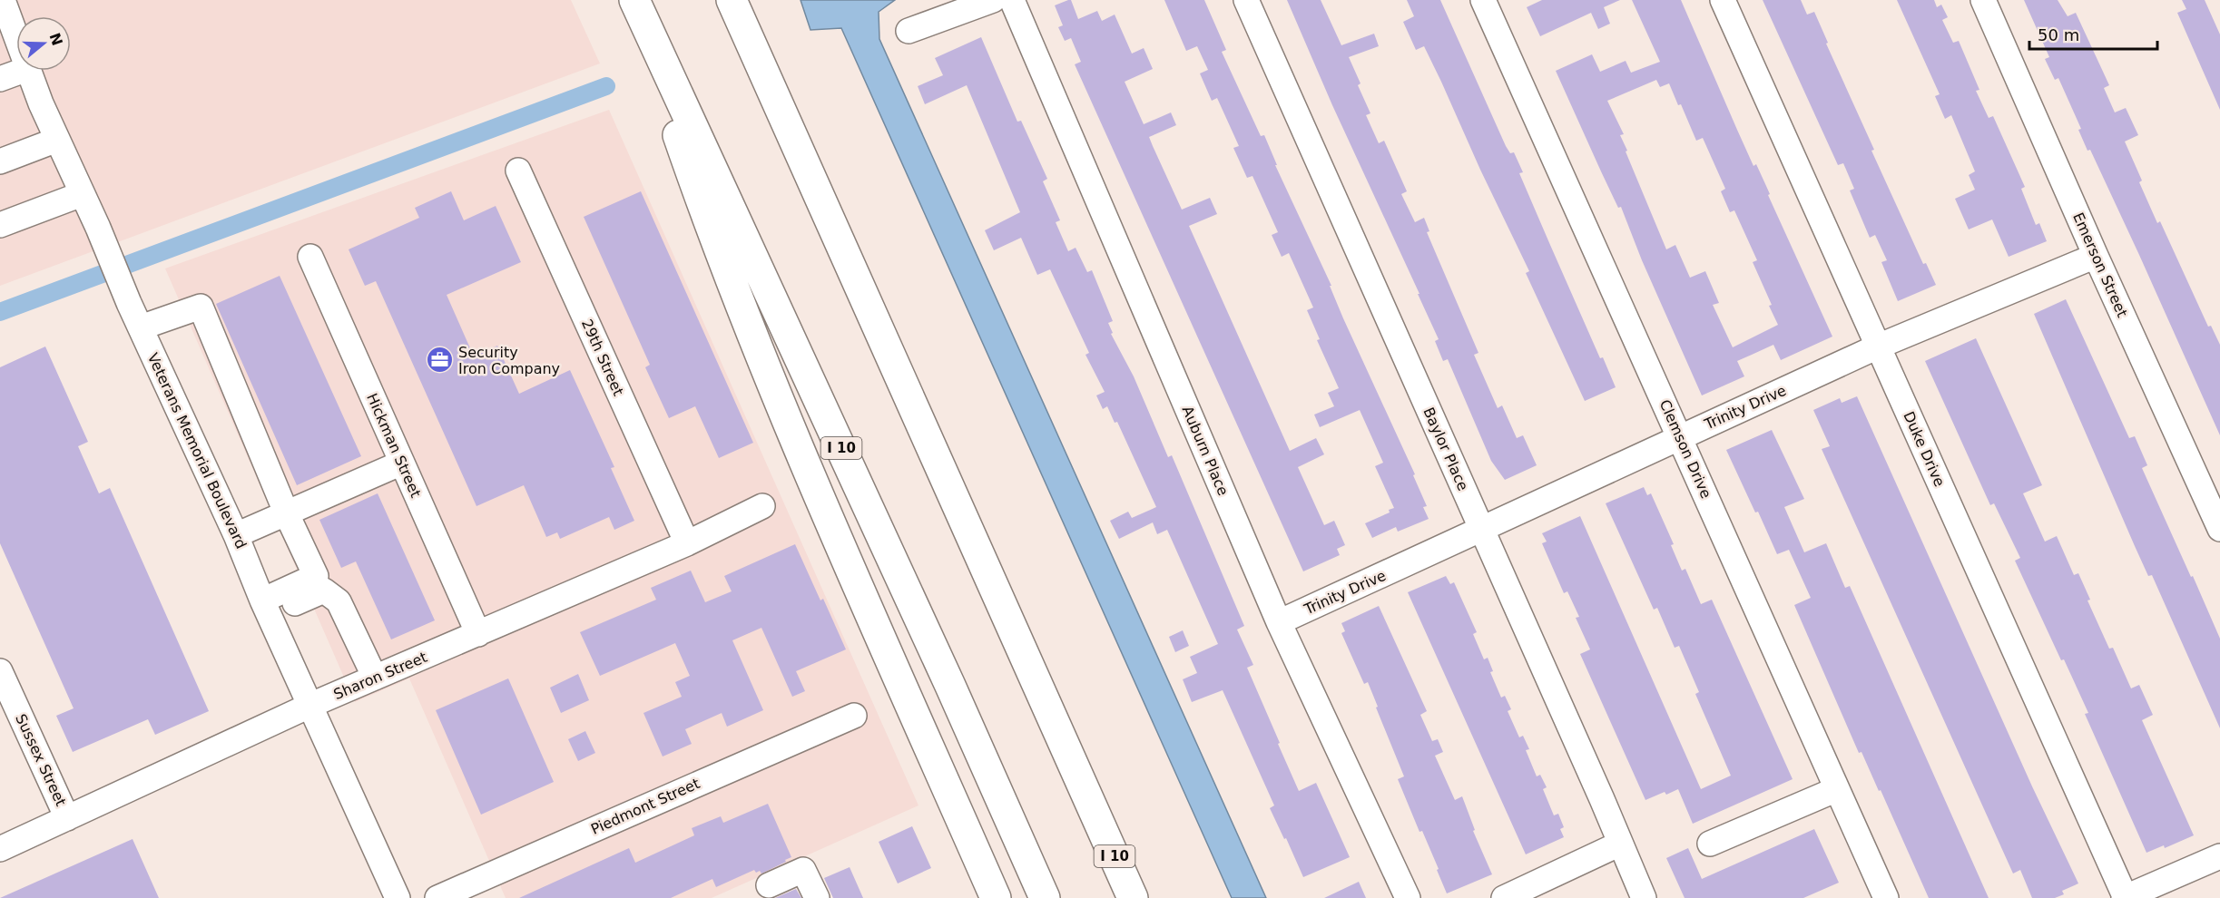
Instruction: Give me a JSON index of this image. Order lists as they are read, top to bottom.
{
  "streets": {
    "highway": ["I 10"],
    "street": [
      "Emerson Street",
      "29th Street",
      "Trinity Drive",
      "Hickman Street",
      "Baylor Place",
      "Clemson Drive",
      "Duke Drive",
      "Veterans Memorial Boulevard",
      "Auburn Place",
      "Sharon Street",
      "Sussex Street",
      "Piedmont Street"
    ]
  },
  "crossings": [
    ["Emerson Street", "Trinity Drive"],
    ["29th Street", "Sharon Street"],
    ["Trinity Drive", "Baylor Place"],
    ["Trinity Drive", "Clemson Drive"],
    ["Trinity Drive", "Duke Drive"],
    ["Trinity Drive", "Auburn Place"],
    ["Hickman Street", "Sharon Street"],
    ["Veterans Memorial Boulevard", "Sharon Street"],
    ["Sharon Street", "Sussex Street"]
  ],
  "places": {
    "office": ["Security Iron Company"]
  },
  "scale_bar": "50 m",
  "north": "right"
}
